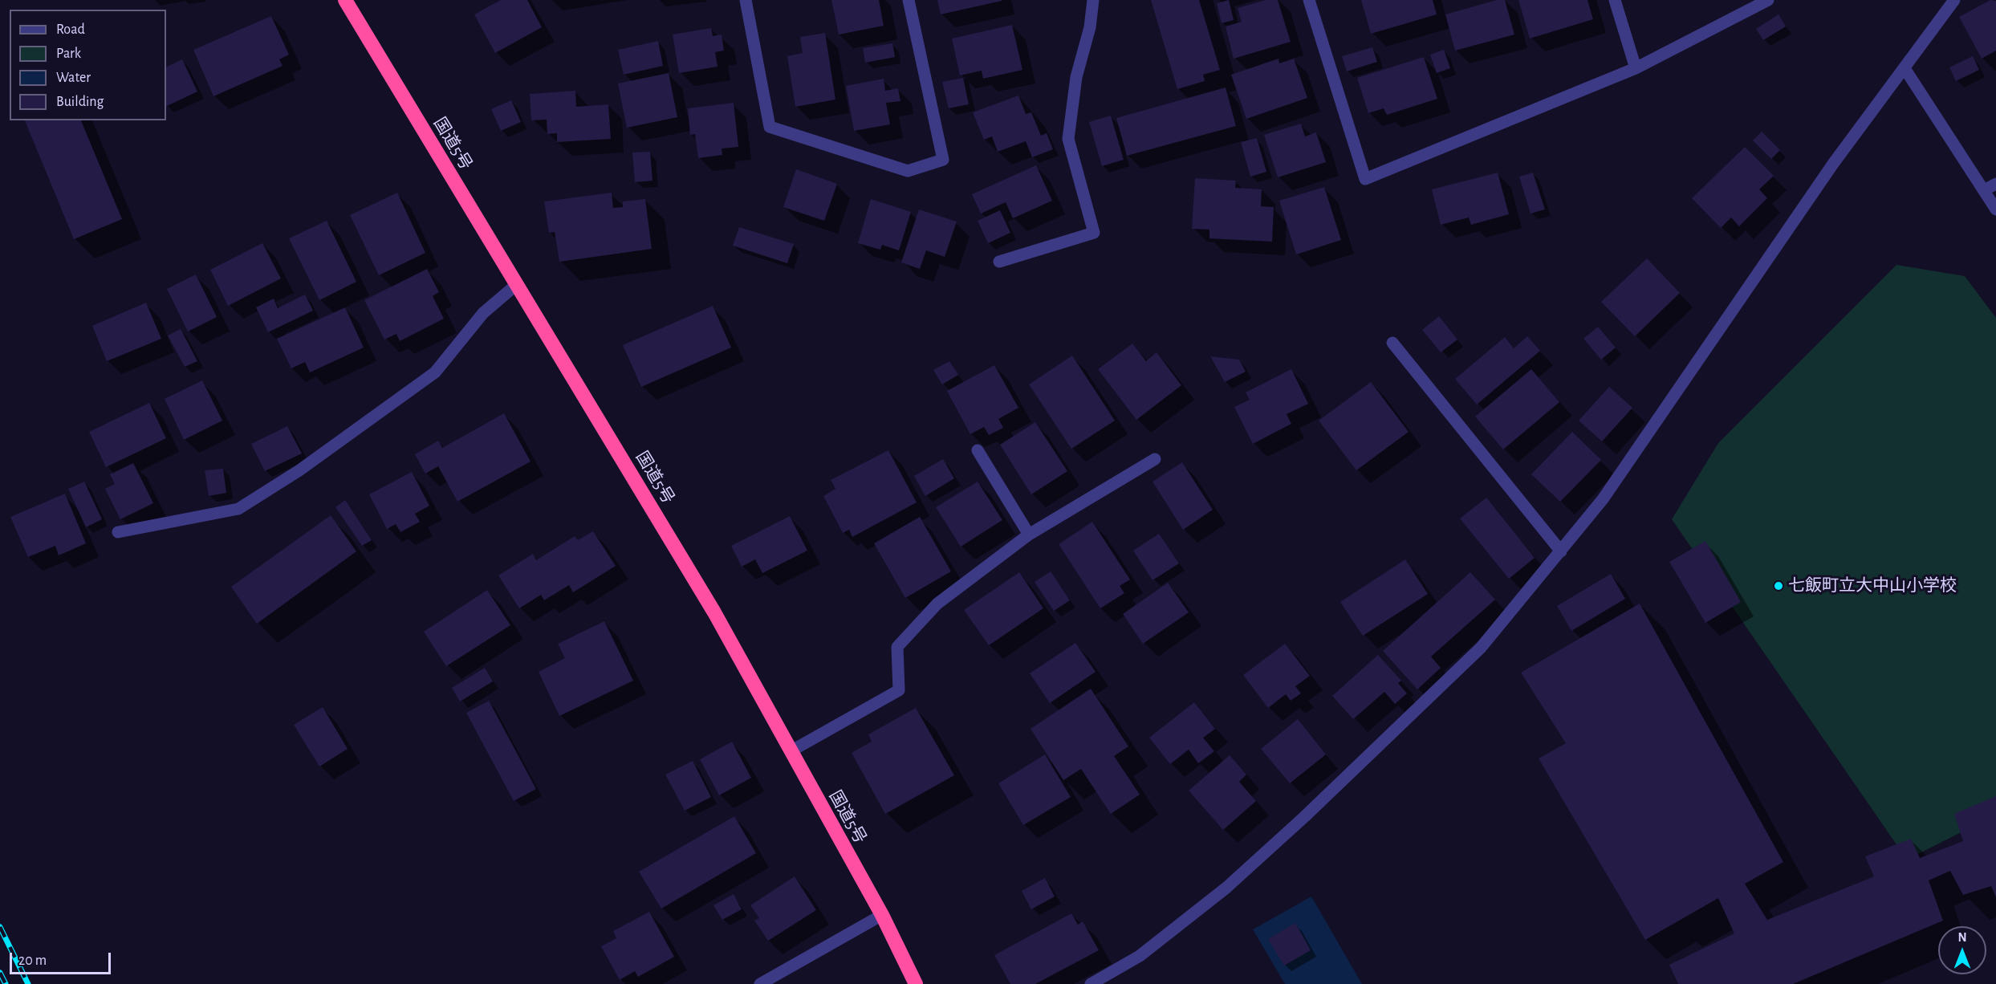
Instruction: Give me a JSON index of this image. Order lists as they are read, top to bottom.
{
  "streets": {
    "highway": ["国道5号"]
  },
  "places": ["七飯町立大中山小学校"],
  "legend": [
    "Road",
    "Park",
    "Water",
    "Building"
  ],
  "scale_bar": "20 m",
  "north": "top"
}
